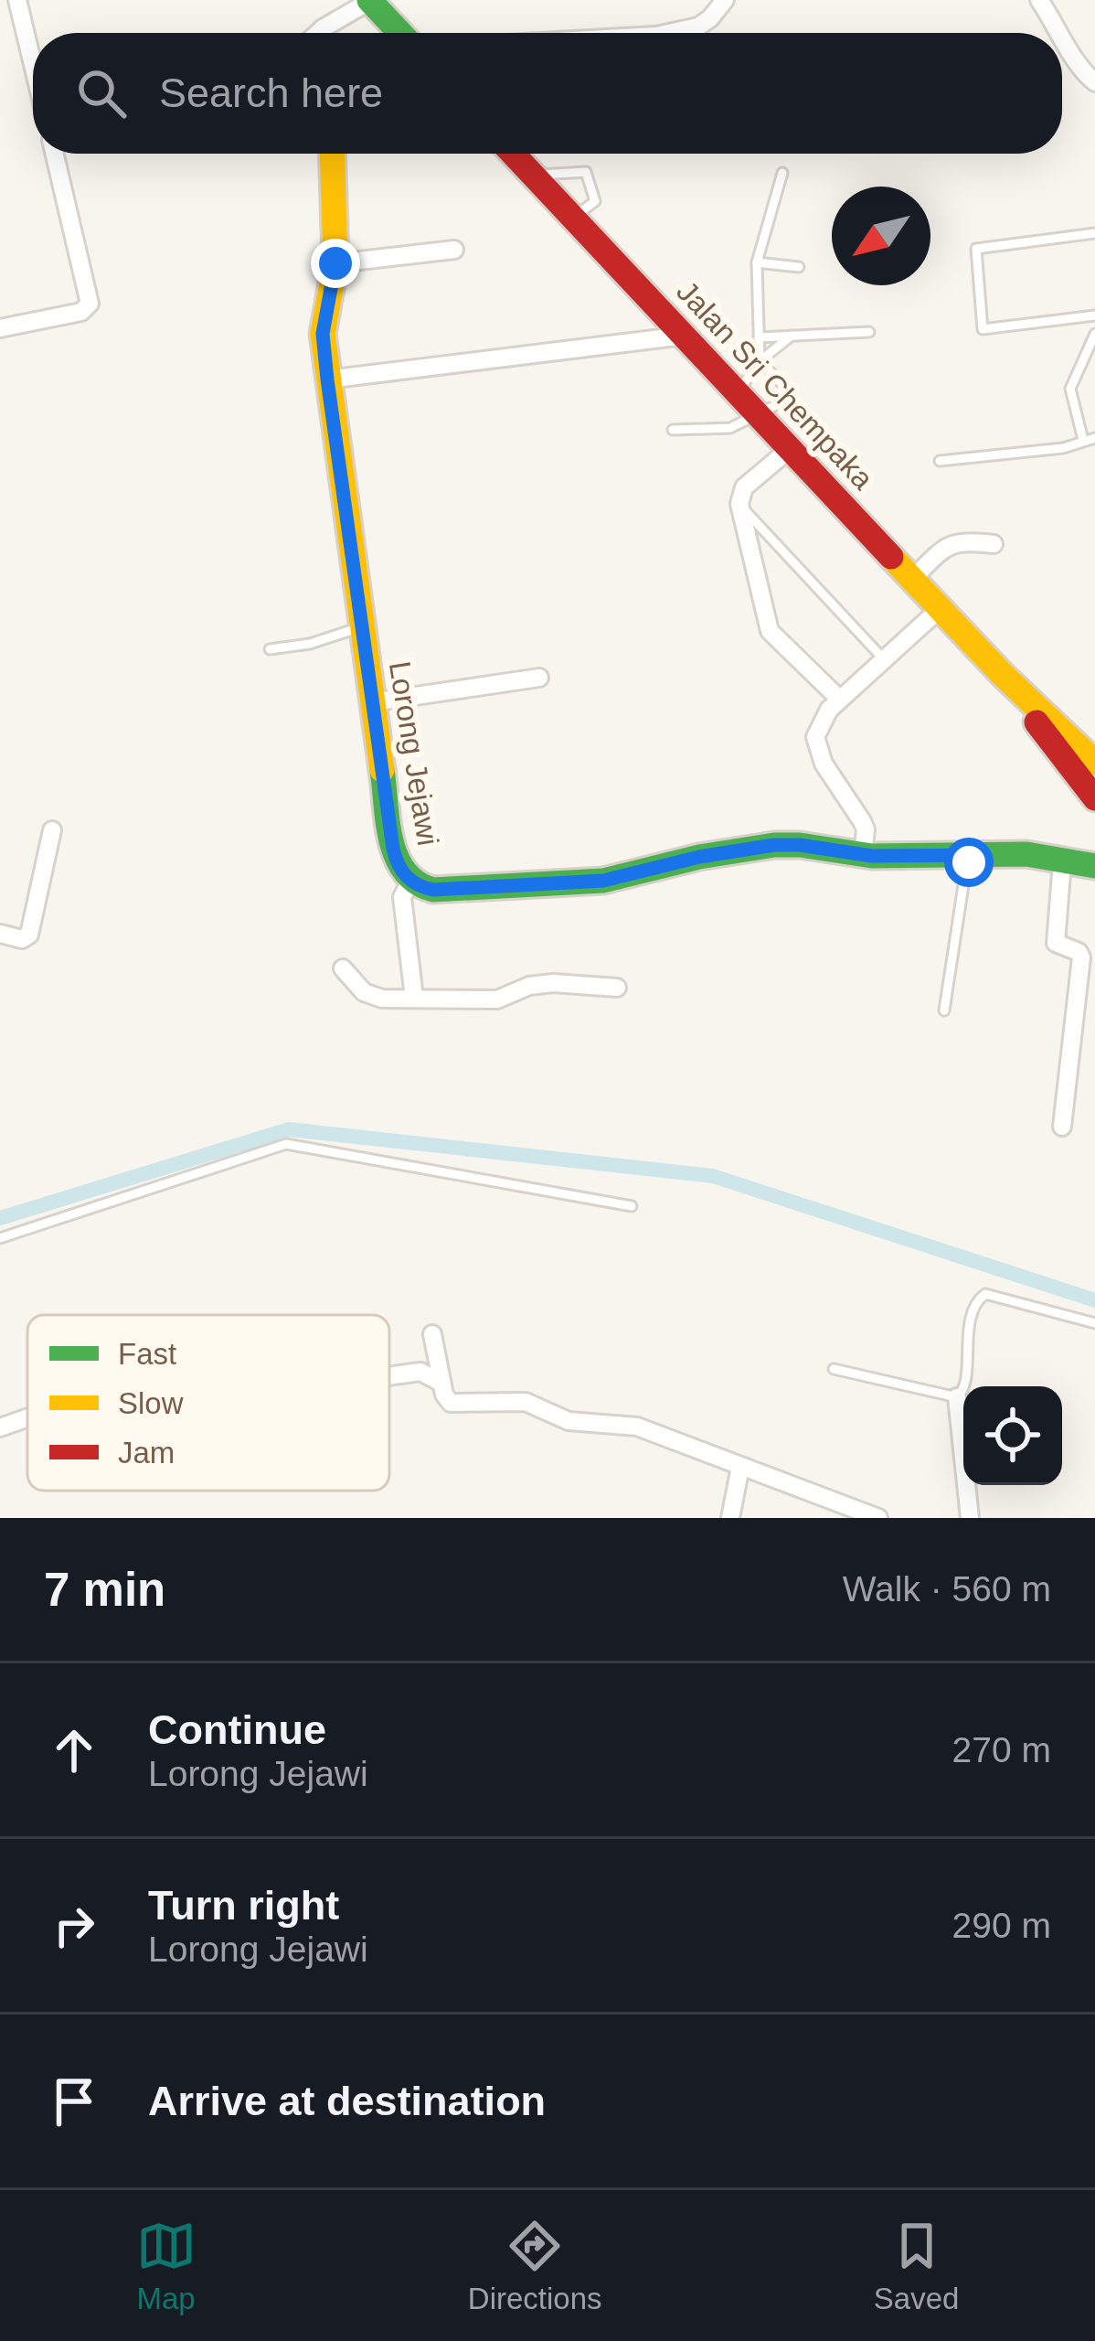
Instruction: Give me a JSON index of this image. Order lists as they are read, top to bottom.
{
  "streets": {
    "street": ["Jalan Sri Chempaka", "Lorong Jejawi"]
  },
  "legend": ["Fast", "Slow", "Jam"],
  "north": "bottom left",
  "page": {
    "search": "Search here",
    "heading": ["7 min", "Walk · 560 m"],
    "list": [
      ["Continue", "Lorong Jejawi", "270 m"],
      ["Turn right", "Lorong Jejawi", "290 m"],
      "Arrive at destination"
    ],
    "nav": ["Map", "Directions", "Saved"]
  }
}
